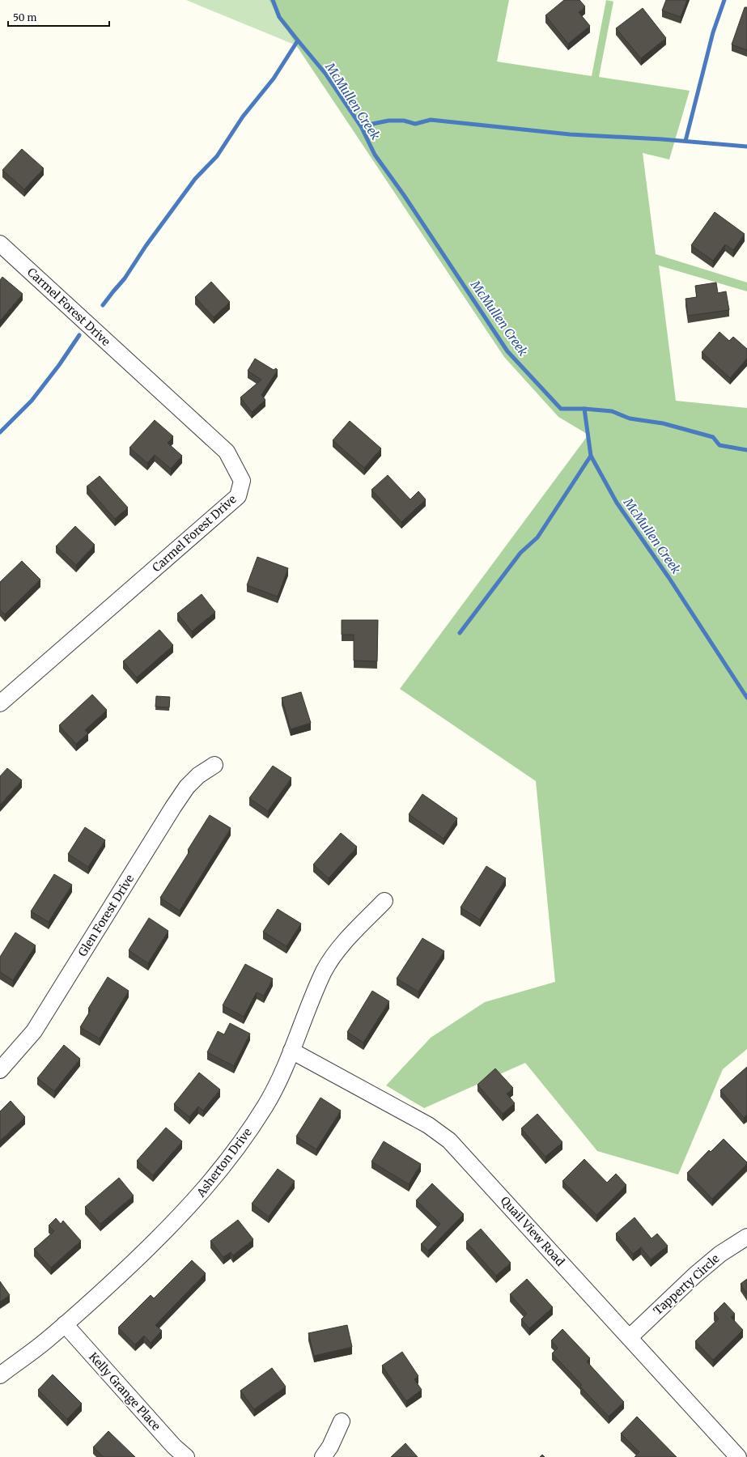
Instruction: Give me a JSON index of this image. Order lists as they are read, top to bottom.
{
  "streets": {
    "street": [
      "Carmel Forest Drive",
      "Glen Forest Drive",
      "Asherton Drive",
      "Quail View Road",
      "Tapperty Circle",
      "Kelly Grange Place"
    ]
  },
  "crossings": [
    ["Asherton Drive", "Quail View Road"],
    ["Asherton Drive", "Kelly Grange Place"],
    ["Quail View Road", "Tapperty Circle"]
  ],
  "water": ["McMullen Creek"],
  "scale_bar": "50 m"
}
